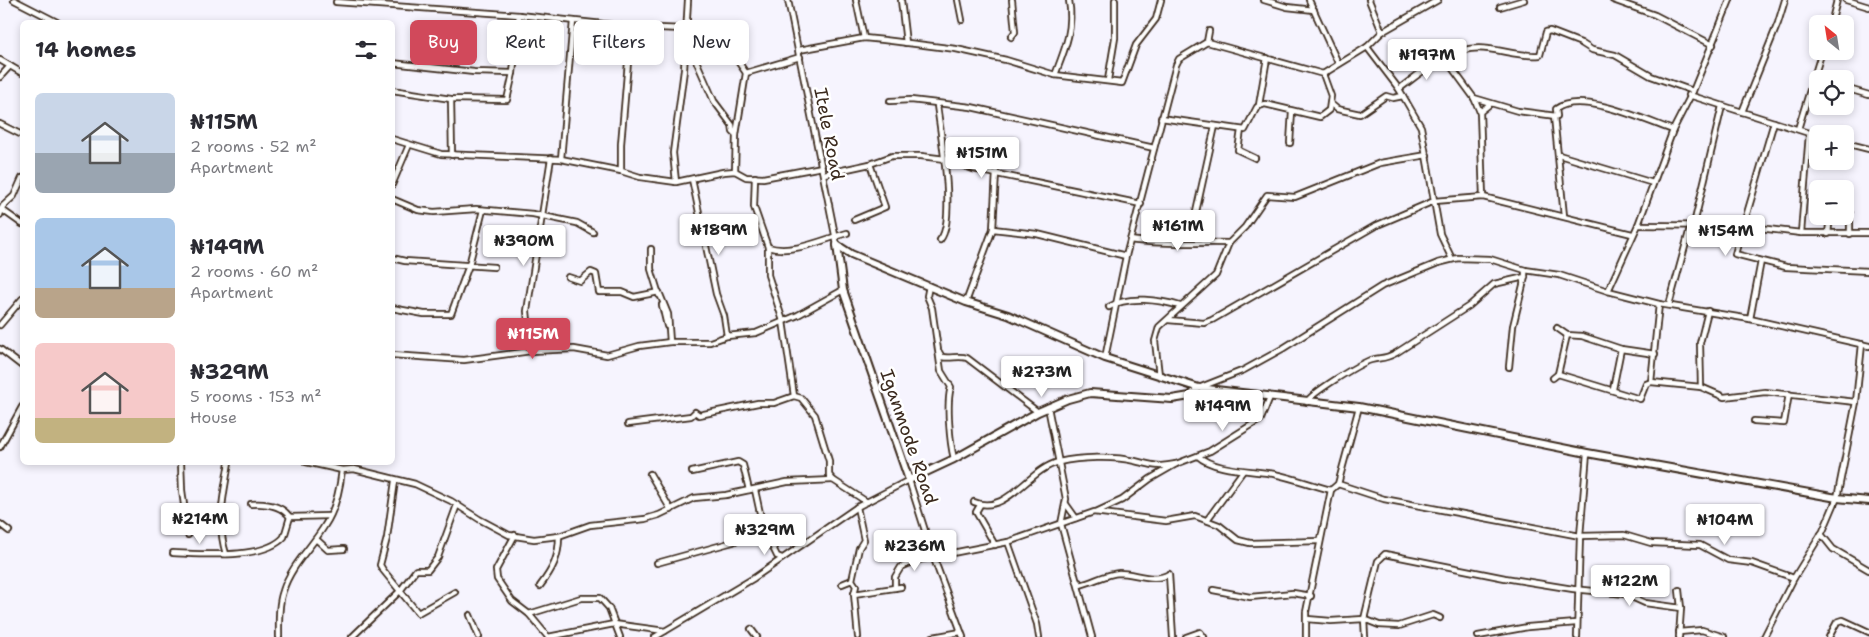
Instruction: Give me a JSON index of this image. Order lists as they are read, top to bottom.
{
  "streets": {
    "street": ["Itele Road", "Iganmode Road"]
  },
  "crossings": [
    ["Itele Road", "Iganmode Road"]
  ],
  "north": "top left",
  "page": {
    "map_buttons": ["+", "−"],
    "chip": [
      "Buy",
      "Rent",
      "Filters",
      "New"
    ],
    "heading": "14 homes",
    "price": [
      "₦197M",
      "₦151M",
      "₦161M",
      "₦189M",
      "₦154M",
      "₦390M",
      "₦115M",
      "₦273M",
      "₦149M",
      "₦214M",
      "₦104M",
      "₦329M",
      "₦236M",
      "₦122M"
    ],
    "list": [
      {
        "name": "₦115M",
        "note": "2 rooms · 52 m² · Apartment"
      },
      {
        "name": "₦149M",
        "note": "2 rooms · 60 m² · Apartment"
      },
      {
        "name": "₦329M",
        "note": "5 rooms · 153 m² · House"
      }
    ]
  }
}
